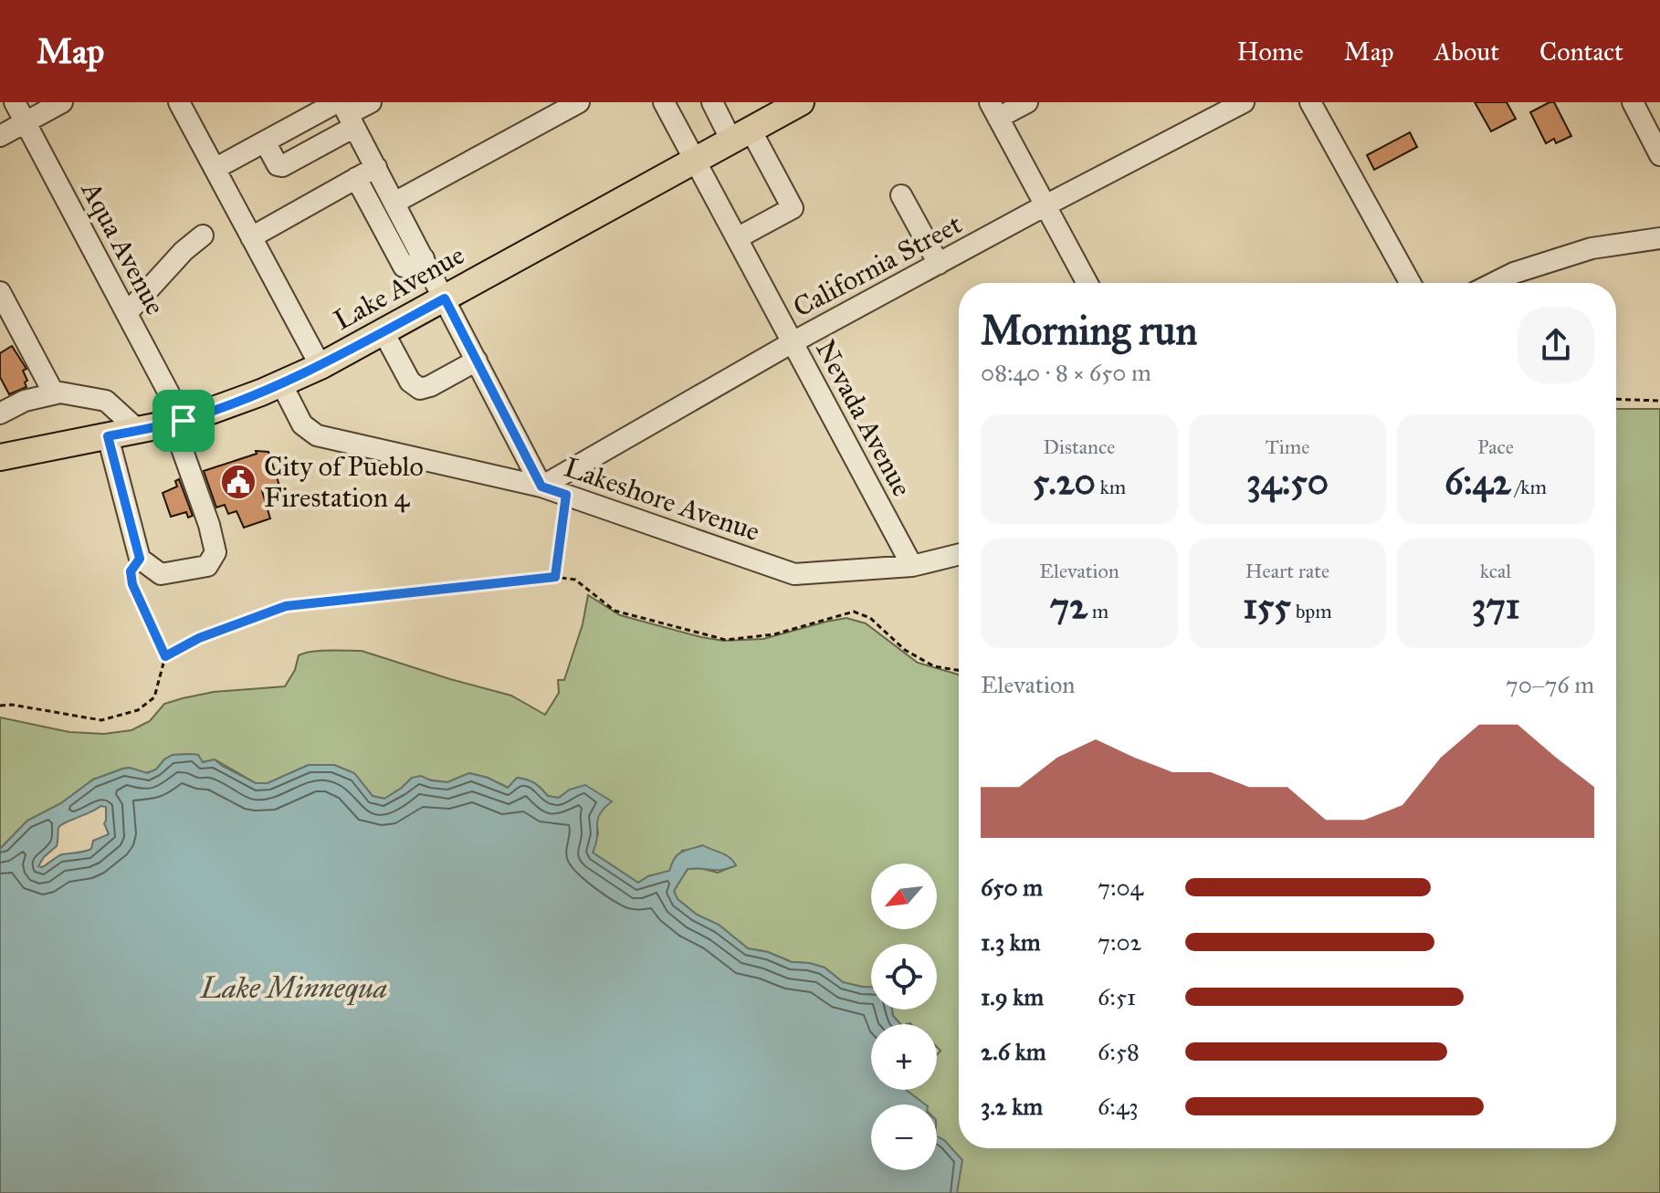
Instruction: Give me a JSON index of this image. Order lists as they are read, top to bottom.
{
  "streets": {
    "main road": ["Lake Avenue"],
    "street": [
      "Aqua Avenue",
      "California Street",
      "Nevada Avenue",
      "Lakeshore Avenue"
    ]
  },
  "crossings": [
    ["Aqua Avenue", "Lake Avenue"],
    ["California Street", "Nevada Avenue"],
    ["California Street", "Lakeshore Avenue"],
    ["Lake Avenue", "Nevada Avenue"],
    ["Lake Avenue", "Lakeshore Avenue"],
    ["Nevada Avenue", "Lakeshore Avenue"]
  ],
  "water": ["Lake Minnequa"],
  "places": {
    "public building": ["City of Pueblo Firestation 4"]
  },
  "north": "bottom left",
  "page": {
    "header": "Map",
    "nav": [
      "Home",
      "Map",
      "About",
      "Contact"
    ],
    "heading": ["Morning run", "08:40 · 8 × 650 m"],
    "stats": [
      ["Distance", "5.20 km"],
      ["Time", "34:50"],
      ["Pace", "6:42 /km"],
      ["Elevation", "72 m"],
      ["Heart rate", "155 bpm"],
      ["kcal", "371"]
    ],
    "chart": ["Elevation", "70–76 m"],
    "list": [
      {
        "name": "650 m",
        "note": "7:04"
      },
      {
        "name": "1.3 km",
        "note": "7:02"
      },
      {
        "name": "1.9 km",
        "note": "6:51"
      },
      {
        "name": "2.6 km",
        "note": "6:58"
      },
      {
        "name": "3.2 km",
        "note": "6:43"
      }
    ],
    "map_buttons": ["+", "−"]
  }
}
